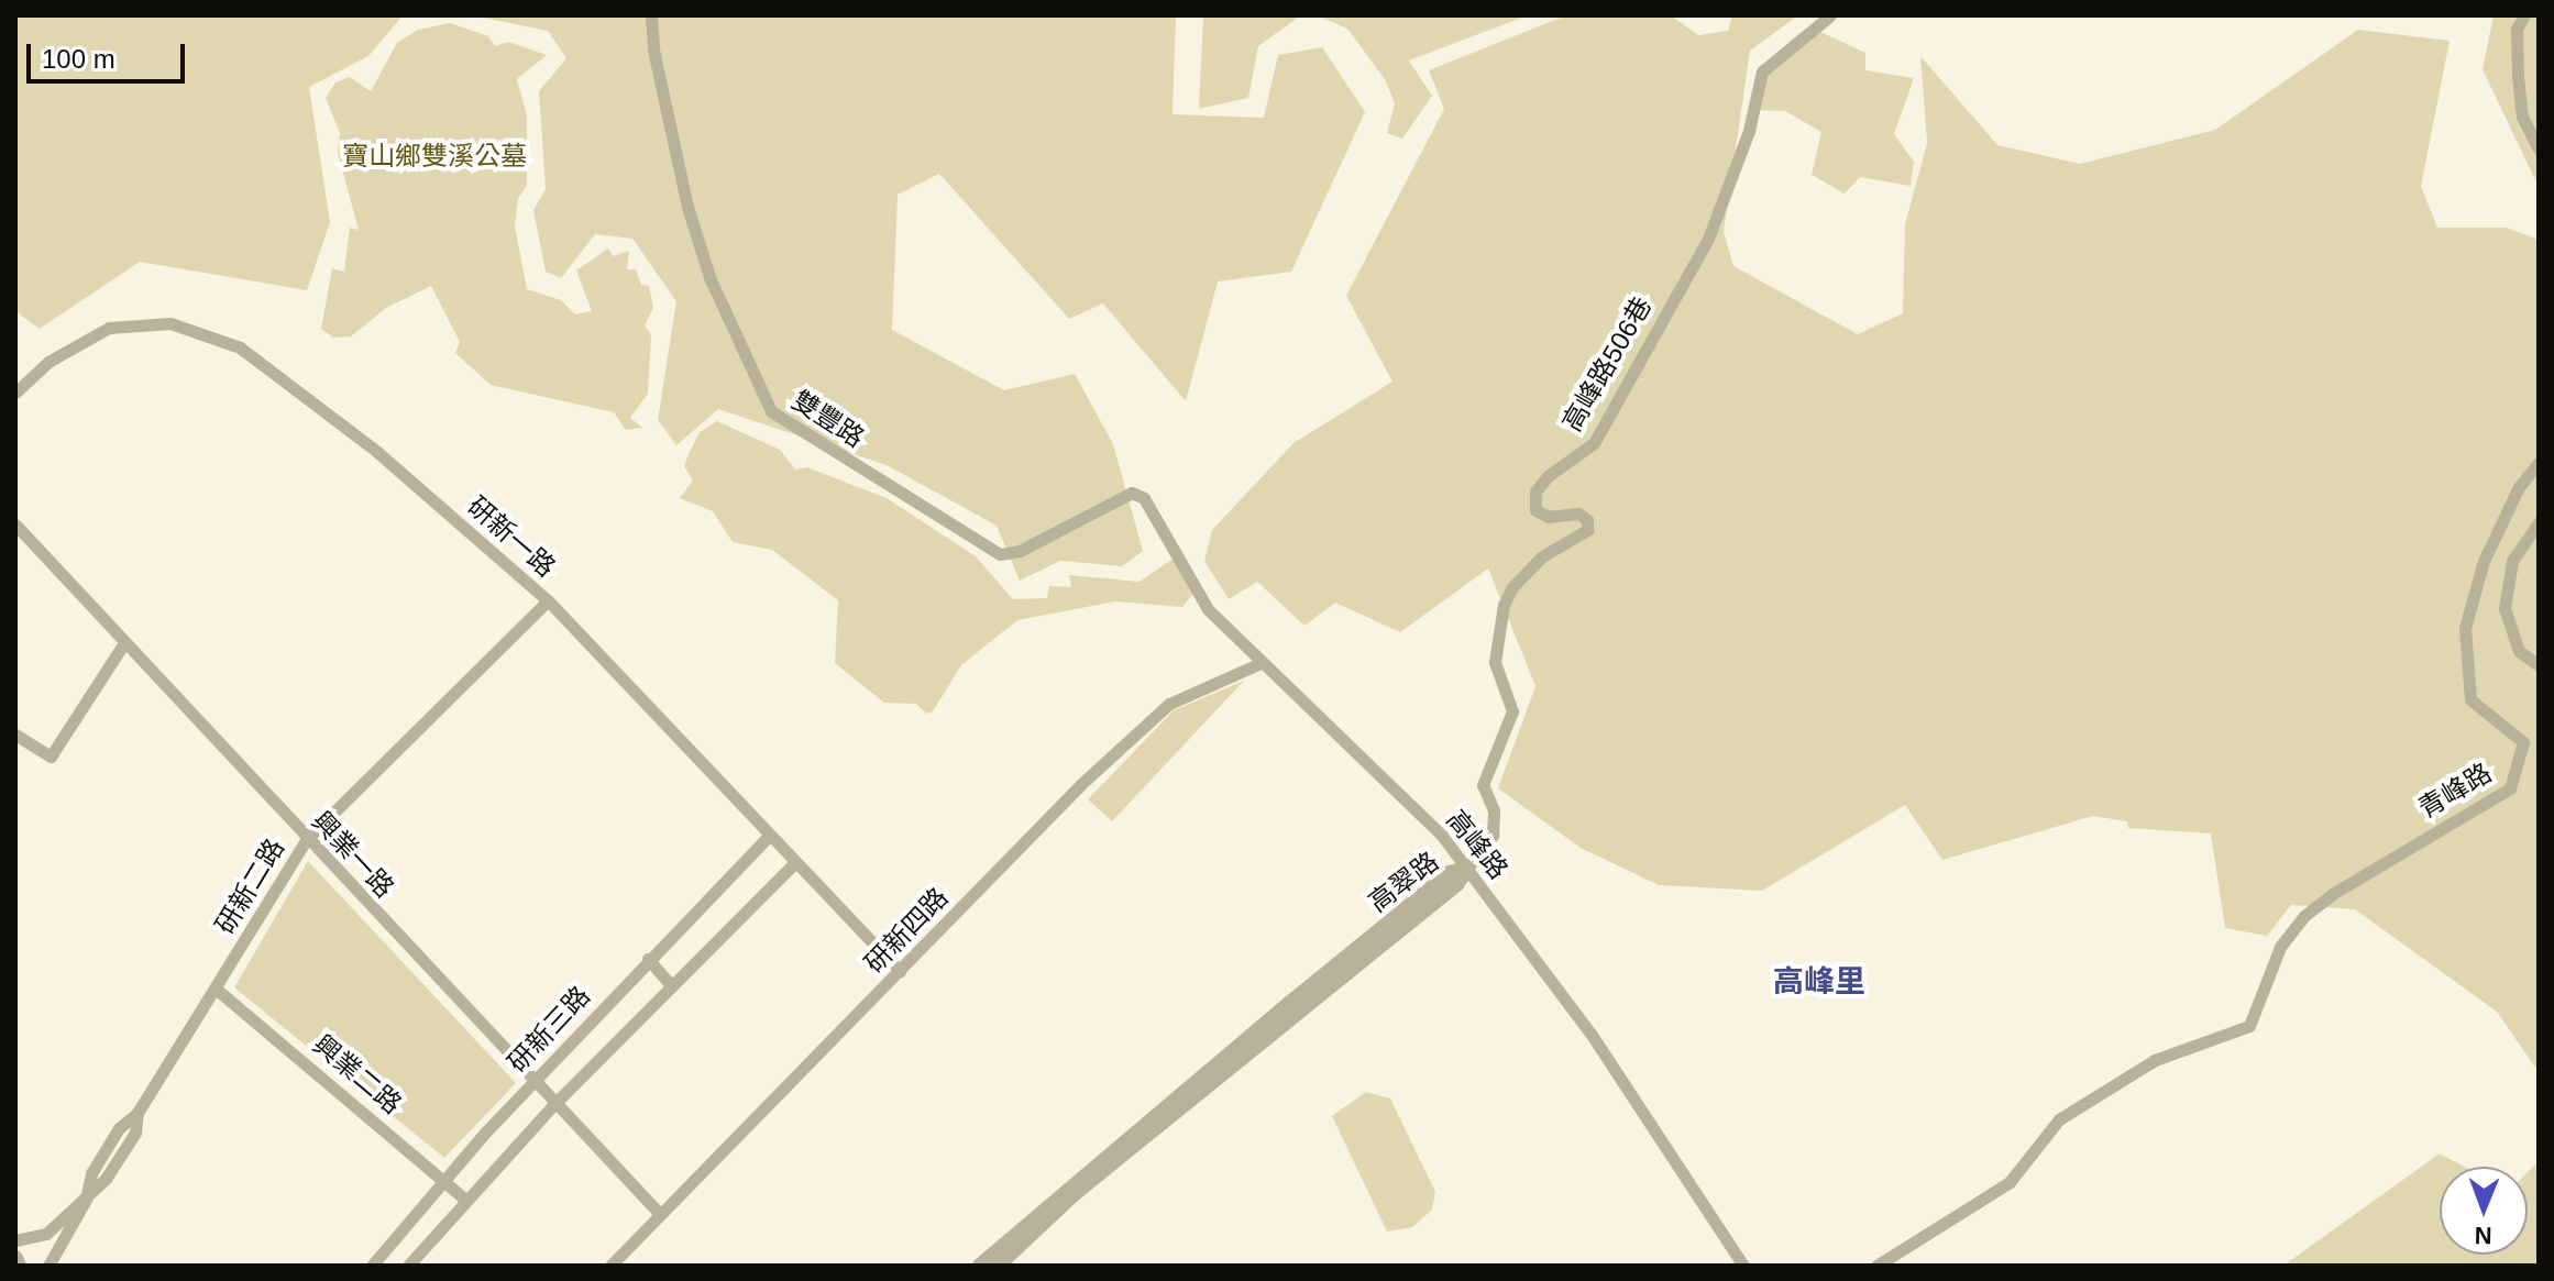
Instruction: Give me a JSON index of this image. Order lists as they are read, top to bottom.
{
  "streets": {
    "street": [
      "高峰路506巷",
      "雙豐路",
      "研新一路",
      "青峰路",
      "高峰路",
      "興業一路",
      "高翠路",
      "研新二路",
      "研新四路",
      "研新三路",
      "興業二路"
    ]
  },
  "crossings": [
    ["高峰路506巷", "高峰路"],
    ["高峰路506巷", "高翠路"],
    ["雙豐路", "高峰路"],
    ["研新一路", "研新二路"],
    ["研新一路", "研新四路"],
    ["研新一路", "研新三路"],
    ["高峰路", "高翠路"],
    ["高峰路", "研新四路"],
    ["興業一路", "研新二路"],
    ["興業一路", "研新四路"],
    ["興業一路", "研新三路"],
    ["研新二路", "興業二路"],
    ["研新三路", "興業二路"]
  ],
  "districts": ["高峰里"],
  "parks": ["寶山鄉雙溪公墓"],
  "scale_bar": "100 m",
  "north": "bottom"
}
